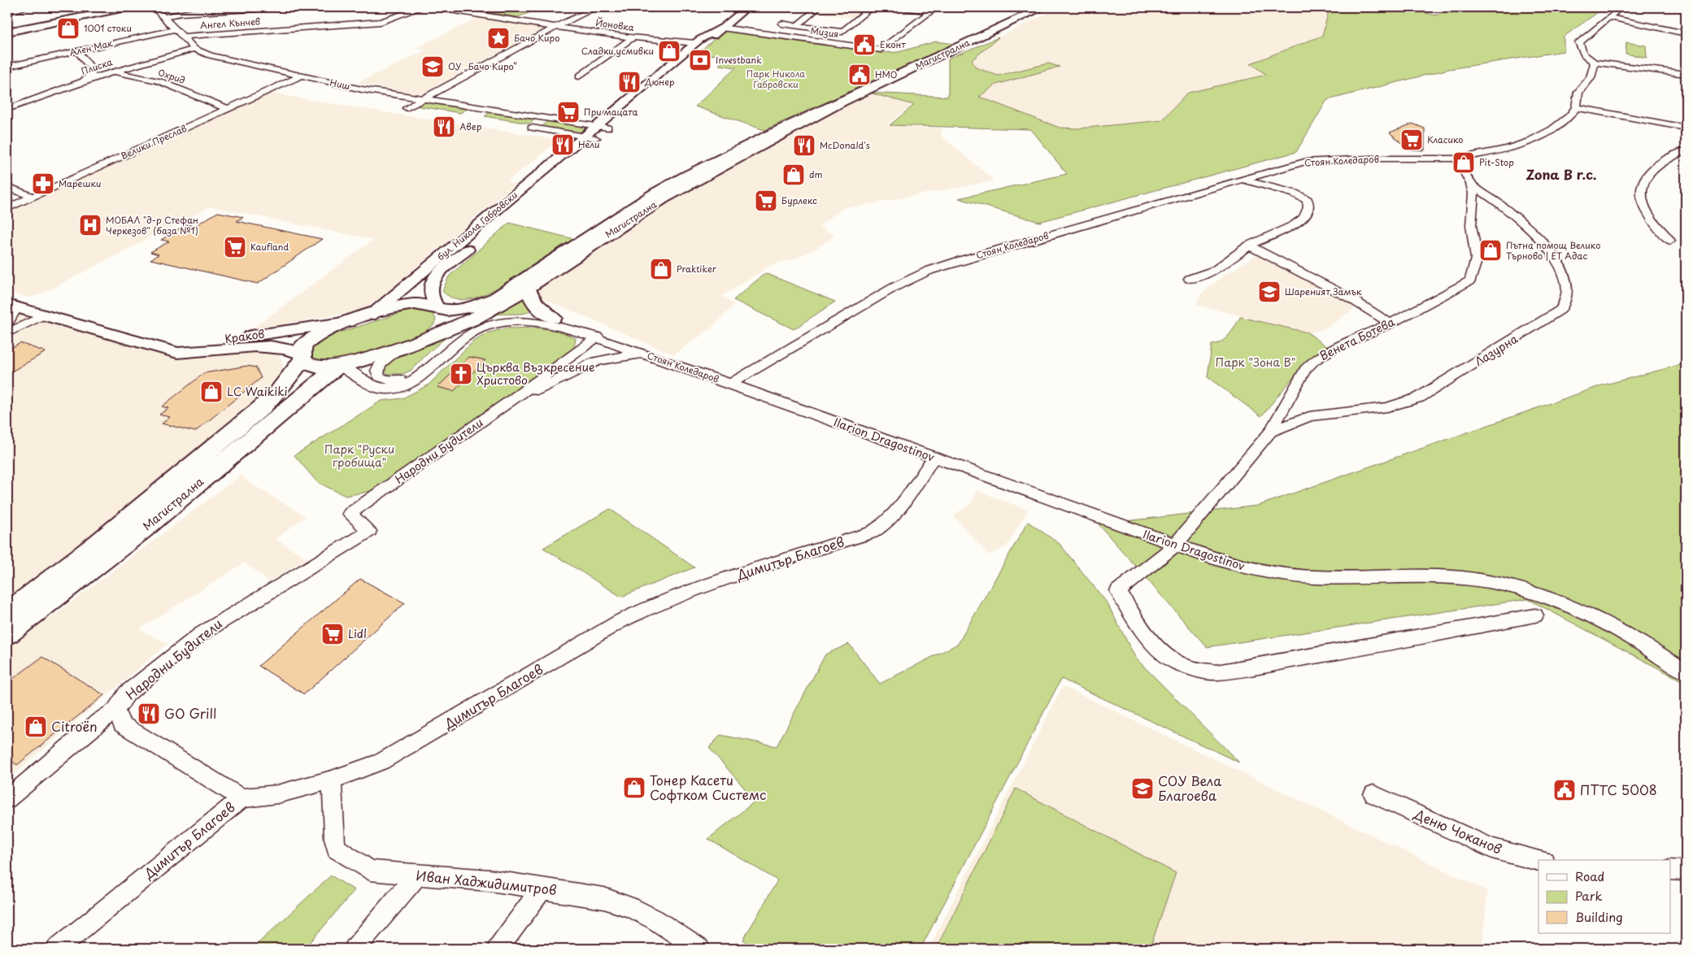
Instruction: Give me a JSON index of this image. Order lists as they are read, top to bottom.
{
  "streets": {
    "main road": ["Магистрална", "Краков"],
    "street": [
      "Ангел Кънчев",
      "Йоновка",
      "Мизия",
      "Ален Мак",
      "Плиска",
      "Охрид",
      "Ниш",
      "Велики Преслав",
      "Стоян Коледаров",
      "бул. Никола Габровски",
      "Венета Ботева",
      "Лазурна",
      "Ilarion Dragostinov",
      "Народни Будители",
      "Димитър Благоев",
      "Деню Чоканов",
      "Иван Хаджидимитров"
    ]
  },
  "crossings": [
    ["Ангел Кънчев", "Ниш"],
    ["Йоновка", "бул. Никола Габровски"],
    ["Мизия", "бул. Никола Габровски"],
    ["Ален Мак", "Ниш"],
    ["Магистрална", "бул. Никола Габровски"],
    ["Магистрална", "Краков"],
    ["Плиска", "Охрид"],
    ["Плиска", "Ниш"],
    ["Охрид", "Велики Преслав"],
    ["Ниш", "Велики Преслав"],
    ["Ниш", "бул. Никола Габровски"],
    ["Стоян Коледаров", "Венета Ботева"],
    ["Стоян Коледаров", "Ilarion Dragostinov"],
    ["Стоян Коледаров", "Народни Будители"],
    ["Венета Ботева", "Лазурна"],
    ["Венета Ботева", "Ilarion Dragostinov"],
    ["Ilarion Dragostinov", "Димитър Благоев"],
    ["Димитър Благоев", "Иван Хаджидимитров"]
  ],
  "districts": ["Zona B r.c."],
  "parks": ["Парк Никола Габровски", "Парк \"Зона В\"", "Парк \"Руски гробища\""],
  "places": {
    "shop": [
      "1001 стоки",
      "Сладки усмивки",
      "Pit-Stop",
      "dm",
      "Пътна помощ Велико Търново | ЕТ Адас",
      "Praktiker",
      "LC Waikiki",
      "Citroën",
      "Тонер Касети Софтком Системс"
    ],
    "place": ["Бачо Киро"],
    "public building": ["Еконт", "HMO", "ПТТС 5008"],
    "bank": ["Investbank"],
    "school or university": ["ОУ „Бачо Киро”", "Шареният Замък", "СОУ Вела Благоева"],
    "restaurant": [
      "Дюнер",
      "Авер",
      "Нели",
      "McDonald's",
      "GO Grill"
    ],
    "supermarket": [
      "При мацата",
      "Класико",
      "Бурлекс",
      "Kaufland",
      "Lidl"
    ],
    "pharmacy": ["Марешки"],
    "hospital": ["МОБАЛ \"д-р Стефан Черкезов\" (база №1)"],
    "church": ["Църква Възкресение Христово"]
  },
  "legend": ["Road", "Park", "Building"]
}
